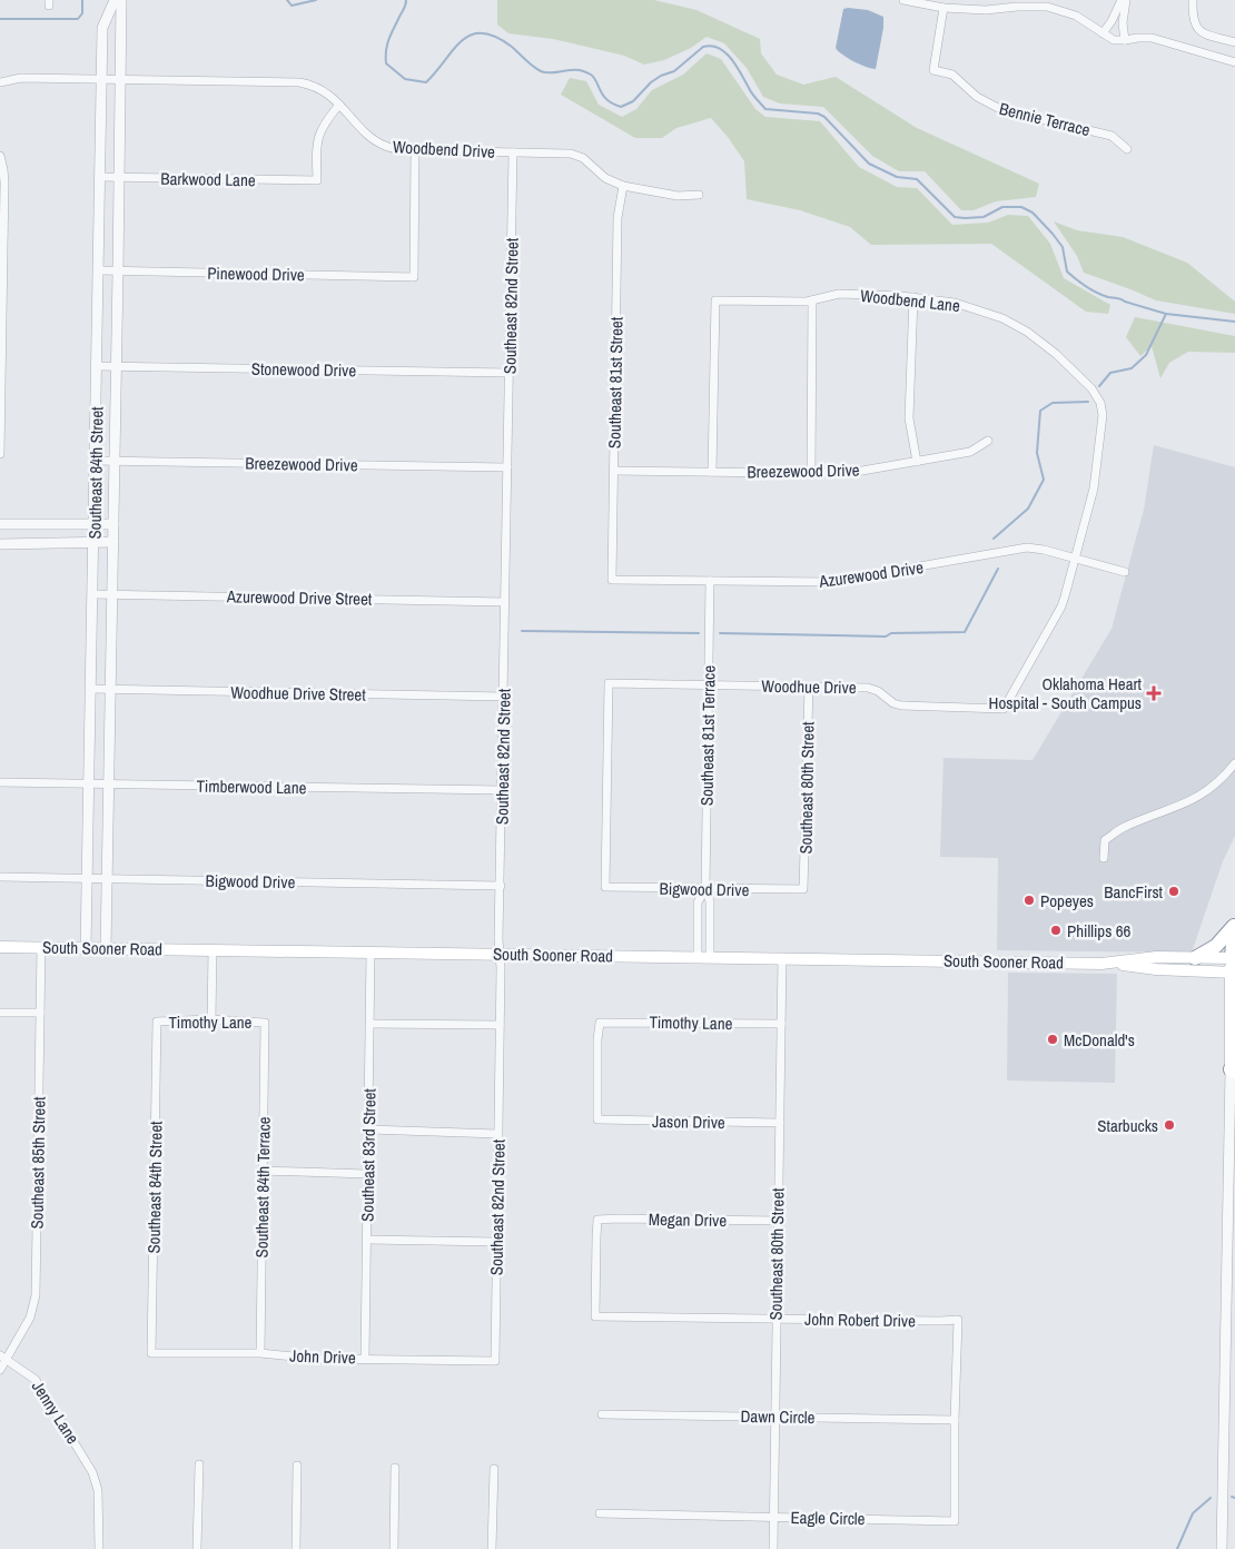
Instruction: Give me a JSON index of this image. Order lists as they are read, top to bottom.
{
  "streets": {
    "main road": ["South Sooner Road"],
    "street": [
      "Bennie Terrace",
      "Woodbend Drive",
      "Barkwood Lane",
      "Pinewood Drive",
      "Woodbend Lane",
      "Southeast 82nd Street",
      "Stonewood Drive",
      "Southeast 81st Street",
      "Breezewood Drive",
      "Southeast 84th Street",
      "Azurewood Drive",
      "Azurewood Drive Street",
      "Woodhue Drive",
      "Woodhue Drive Street",
      "Southeast 81st Terrace",
      "Timberwood Lane",
      "Southeast 80th Street",
      "Bigwood Drive",
      "Timothy Lane",
      "Jason Drive",
      "Southeast 83rd Street",
      "Southeast 85th Street",
      "Southeast 84th Terrace",
      "Megan Drive",
      "John Robert Drive",
      "John Drive",
      "Jenny Lane",
      "Dawn Circle",
      "Eagle Circle"
    ]
  },
  "crossings": [
    ["Woodbend Drive", "Barkwood Lane"],
    ["Woodbend Drive", "Pinewood Drive"],
    ["Woodbend Drive", "Southeast 82nd Street"],
    ["Woodbend Drive", "Southeast 81st Street"],
    ["Woodbend Drive", "Southeast 84th Street"],
    ["Barkwood Lane", "Southeast 84th Street"],
    ["Pinewood Drive", "Southeast 84th Street"],
    ["Woodbend Lane", "Breezewood Drive"],
    ["Woodbend Lane", "Azurewood Drive"],
    ["Woodbend Lane", "Woodhue Drive"],
    ["Southeast 82nd Street", "Stonewood Drive"],
    ["Southeast 82nd Street", "Breezewood Drive"],
    ["Southeast 82nd Street", "Azurewood Drive Street"],
    ["Southeast 82nd Street", "Woodhue Drive Street"],
    ["Southeast 82nd Street", "Timberwood Lane"],
    ["Southeast 82nd Street", "Bigwood Drive"],
    ["Southeast 82nd Street", "South Sooner Road"],
    ["Southeast 82nd Street", "John Drive"],
    ["Stonewood Drive", "Southeast 84th Street"],
    ["Southeast 81st Street", "Breezewood Drive"],
    ["Southeast 81st Street", "Azurewood Drive"],
    ["Breezewood Drive", "Southeast 84th Street"],
    ["Southeast 84th Street", "Azurewood Drive Street"],
    ["Southeast 84th Street", "Woodhue Drive Street"],
    ["Southeast 84th Street", "Timberwood Lane"],
    ["Southeast 84th Street", "Bigwood Drive"],
    ["Southeast 84th Street", "South Sooner Road"],
    ["Southeast 84th Street", "Timothy Lane"],
    ["Southeast 84th Street", "John Drive"],
    ["Azurewood Drive", "Southeast 81st Terrace"],
    ["Woodhue Drive", "Southeast 81st Terrace"],
    ["Woodhue Drive", "Southeast 80th Street"],
    ["Woodhue Drive", "Bigwood Drive"],
    ["Southeast 81st Terrace", "Bigwood Drive"],
    ["Southeast 81st Terrace", "South Sooner Road"],
    ["Southeast 80th Street", "Bigwood Drive"],
    ["Southeast 80th Street", "South Sooner Road"],
    ["Southeast 80th Street", "Timothy Lane"],
    ["Southeast 80th Street", "Jason Drive"],
    ["Southeast 80th Street", "Megan Drive"],
    ["Southeast 80th Street", "John Robert Drive"],
    ["Southeast 80th Street", "Dawn Circle"],
    ["Southeast 80th Street", "Eagle Circle"],
    ["South Sooner Road", "Southeast 83rd Street"],
    ["South Sooner Road", "Southeast 85th Street"],
    ["Timothy Lane", "Jason Drive"],
    ["Timothy Lane", "Southeast 84th Terrace"],
    ["Southeast 83rd Street", "John Drive"],
    ["Southeast 85th Street", "Jenny Lane"],
    ["Southeast 84th Terrace", "John Drive"],
    ["Megan Drive", "John Robert Drive"],
    ["John Robert Drive", "Dawn Circle"],
    ["John Robert Drive", "Eagle Circle"],
    ["Dawn Circle", "Eagle Circle"]
  ],
  "places": {
    "health": ["Oklahoma Heart Hospital - South Campus"],
    "other": [
      "BancFirst",
      "Popeyes",
      "Phillips 66",
      "McDonald's",
      "Starbucks"
    ]
  }
}
